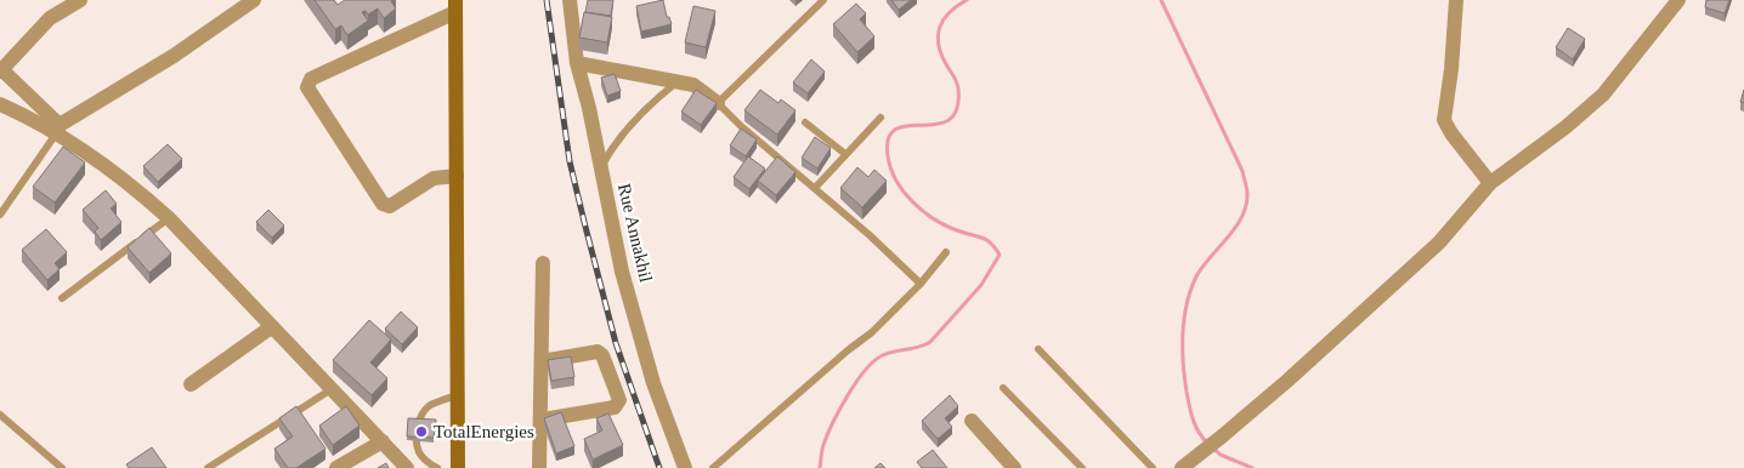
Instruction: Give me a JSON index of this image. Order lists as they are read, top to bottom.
{
  "streets": {
    "street": ["Rue Annakhil"]
  },
  "places": ["TotalEnergies"]
}
